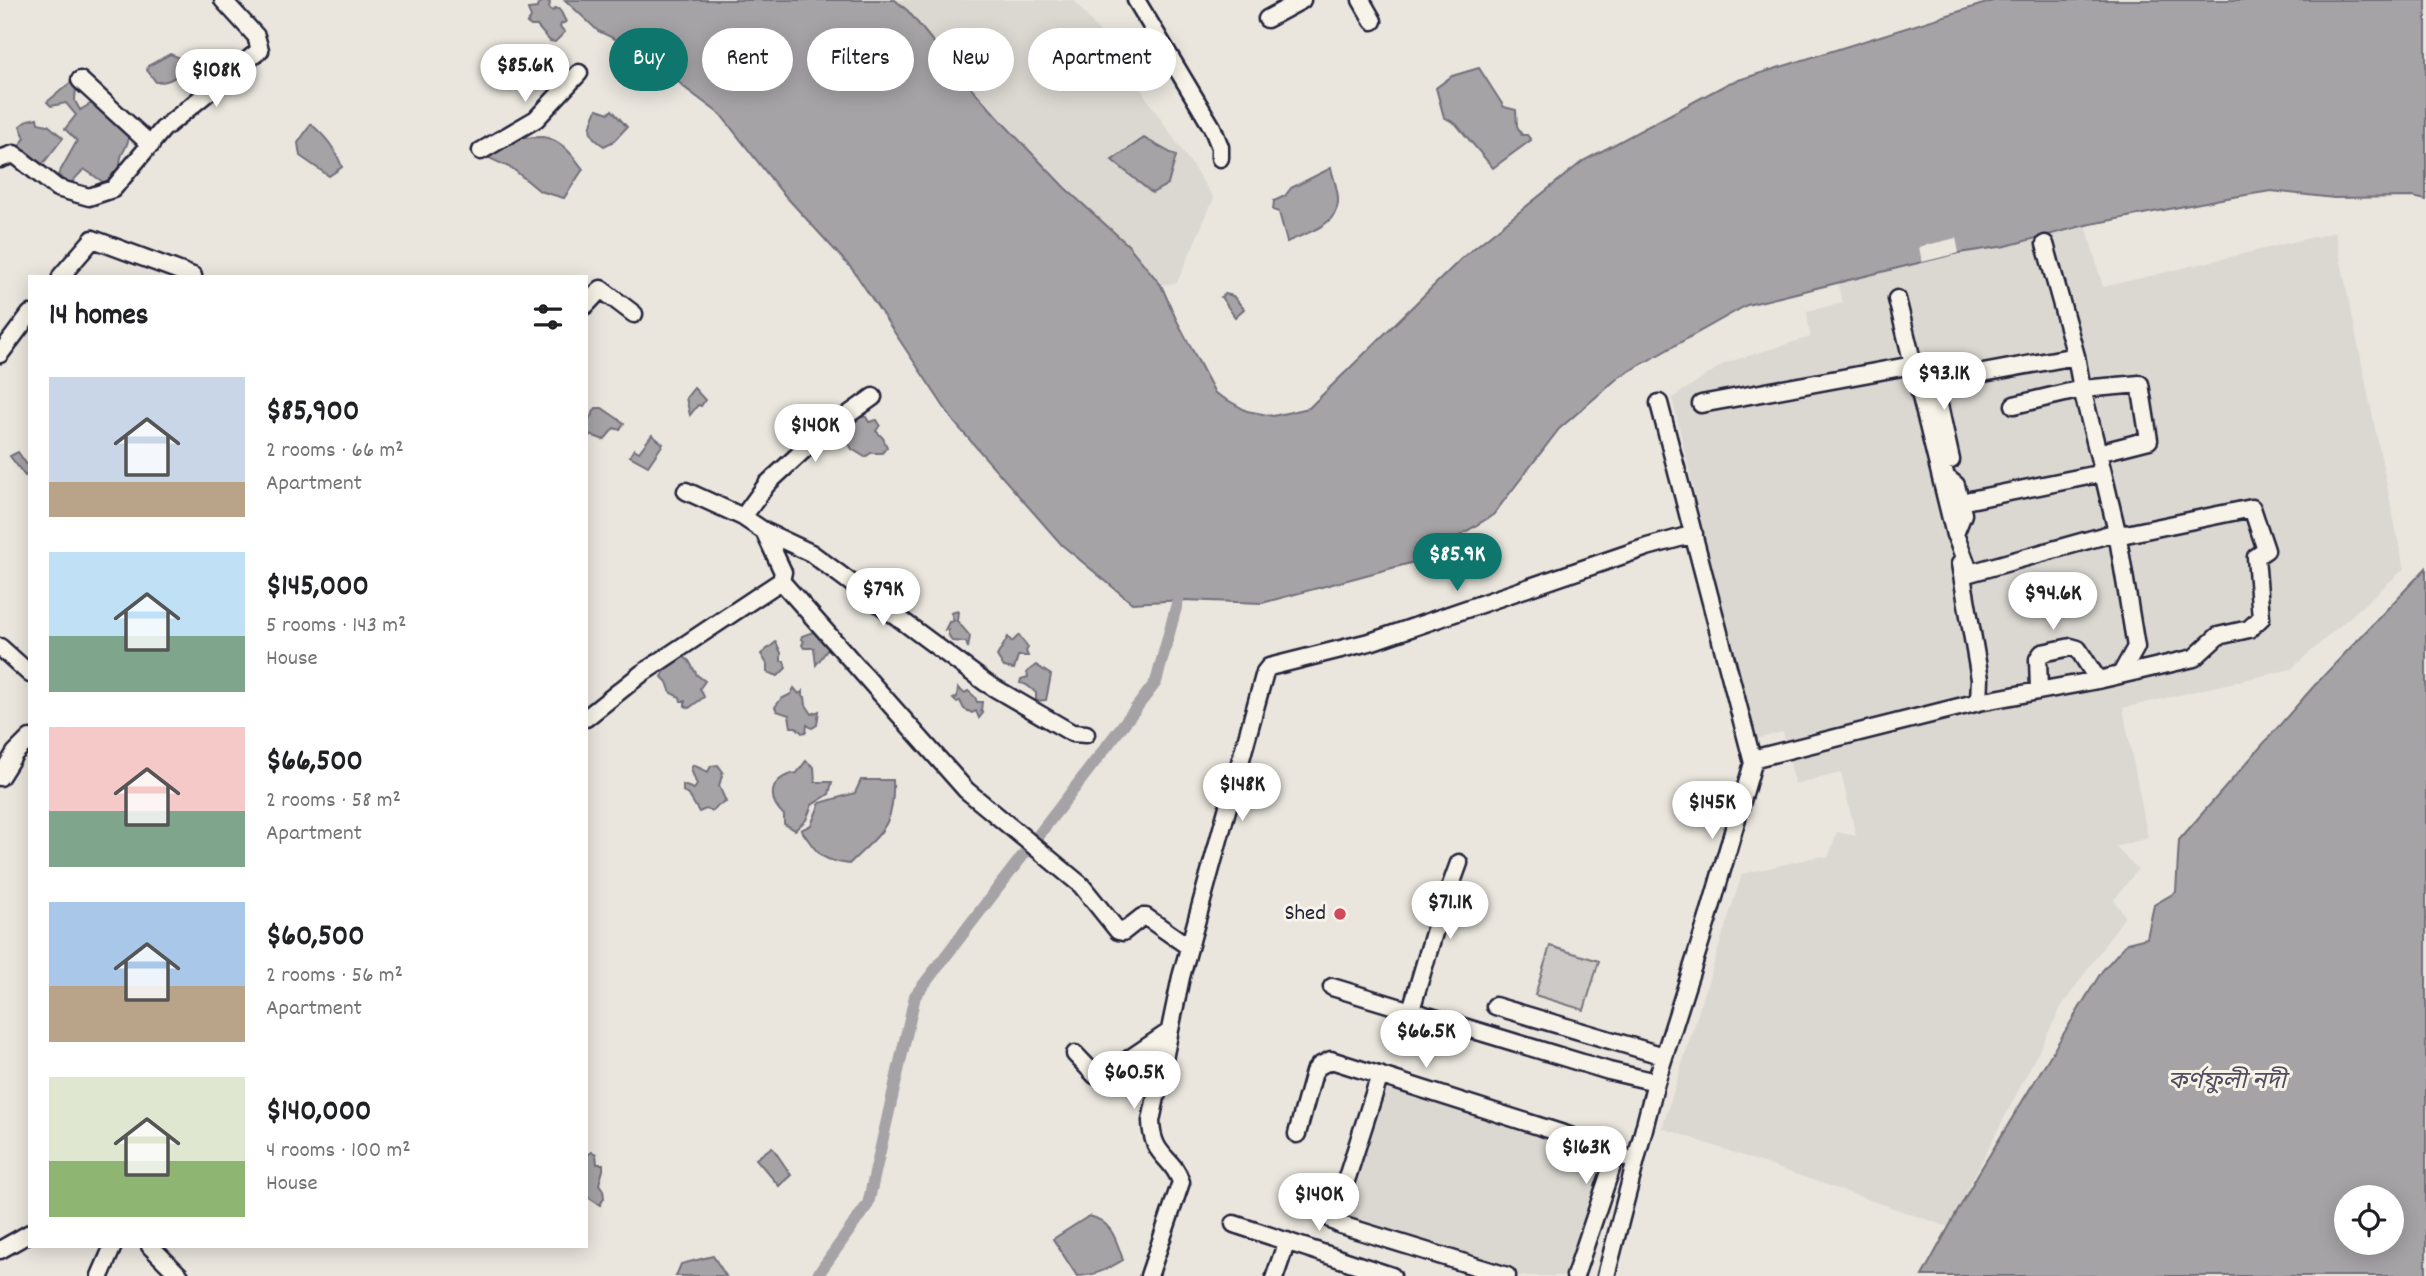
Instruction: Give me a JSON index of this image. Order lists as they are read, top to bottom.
{
  "water": ["কর্ণফুলী নদী"],
  "places": ["Shed"],
  "page": {
    "chip": [
      "Buy",
      "Rent",
      "Filters",
      "New",
      "Apartment"
    ],
    "price": [
      "$85.6K",
      "$108K",
      "$93.1K",
      "$140K",
      "$85.9K",
      "$79K",
      "$94.6K",
      "$148K",
      "$145K",
      "$71.1K",
      "$66.5K",
      "$60.5K",
      "$163K",
      "$140K"
    ],
    "heading": "14 homes",
    "list": [
      {
        "name": "$85,900",
        "note": "2 rooms · 66 m² · Apartment"
      },
      {
        "name": "$145,000",
        "note": "5 rooms · 143 m² · House"
      },
      {
        "name": "$66,500",
        "note": "2 rooms · 58 m² · Apartment"
      },
      {
        "name": "$60,500",
        "note": "2 rooms · 56 m² · Apartment"
      },
      {
        "name": "$140,000",
        "note": "4 rooms · 100 m² · House"
      }
    ]
  }
}
